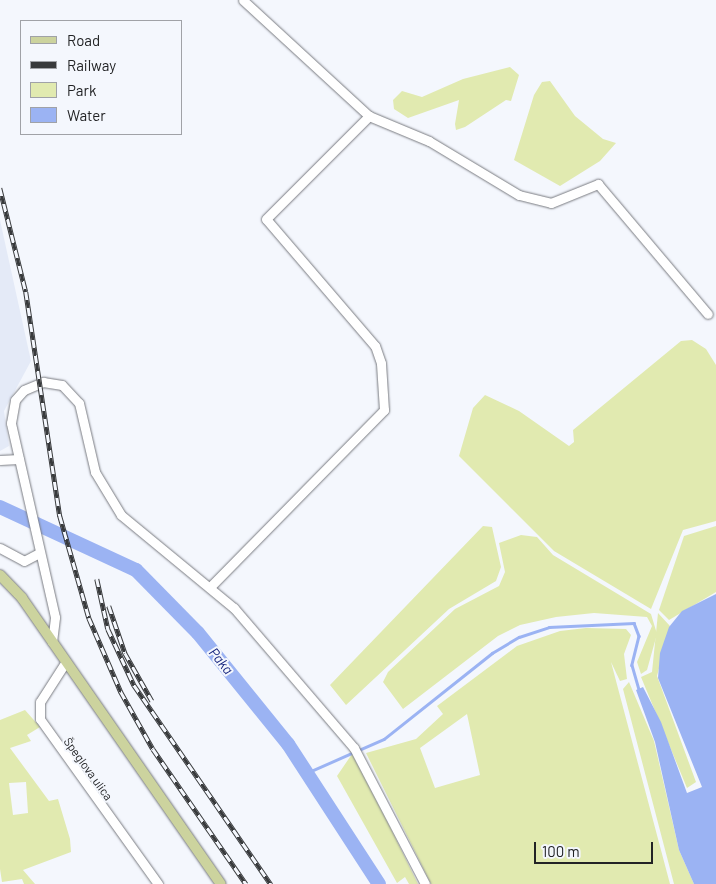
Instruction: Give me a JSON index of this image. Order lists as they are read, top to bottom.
{
  "streets": {
    "street": ["Špeglova ulica"]
  },
  "water": ["Paka"],
  "legend": [
    "Road",
    "Railway",
    "Park",
    "Water"
  ],
  "scale_bar": "100 m"
}
